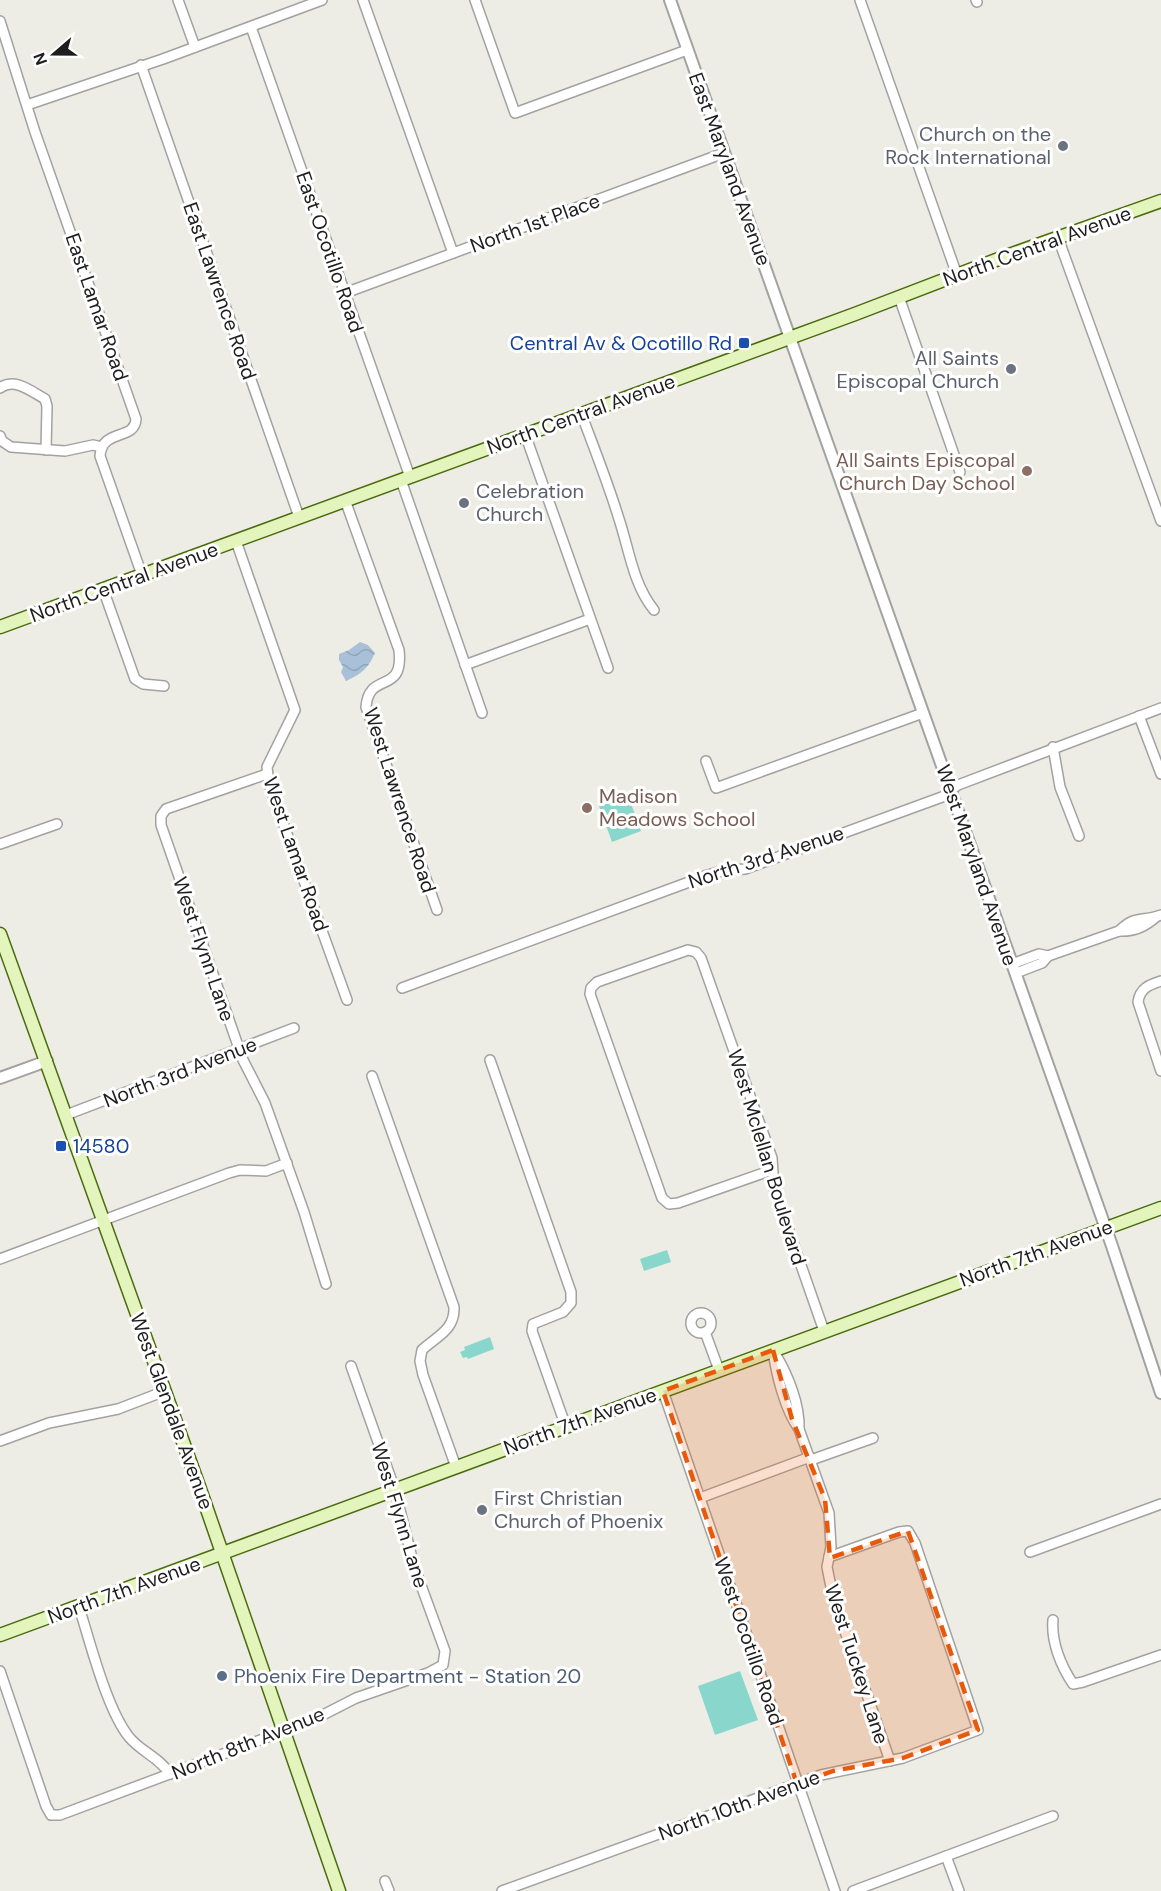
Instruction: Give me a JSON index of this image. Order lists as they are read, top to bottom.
{
  "streets": {
    "main road": ["North Central Avenue", "North 7th Avenue", "West Glendale Avenue"],
    "street": [
      "East Maryland Avenue",
      "North 1st Place",
      "East Ocotillo Road",
      "East Lawrence Road",
      "East Lamar Road",
      "West Lawrence Road",
      "West Lamar Road",
      "North 3rd Avenue",
      "West Maryland Avenue",
      "West Flynn Lane",
      "West Mclellan Boulevard",
      "West Ocotillo Road",
      "West Tuckey Lane",
      "North 8th Avenue",
      "North 10th Avenue"
    ]
  },
  "crossings": [
    ["East Maryland Avenue", "North 1st Place"],
    ["East Maryland Avenue", "North Central Avenue"],
    ["East Maryland Avenue", "West Maryland Avenue"],
    ["North 1st Place", "East Ocotillo Road"],
    ["North Central Avenue", "East Ocotillo Road"],
    ["North Central Avenue", "East Lawrence Road"],
    ["North Central Avenue", "West Lawrence Road"],
    ["North Central Avenue", "West Lamar Road"],
    ["North Central Avenue", "West Maryland Avenue"],
    ["West Lamar Road", "West Flynn Lane"],
    ["North 3rd Avenue", "West Maryland Avenue"],
    ["North 3rd Avenue", "West Flynn Lane"],
    ["North 3rd Avenue", "West Glendale Avenue"],
    ["West Maryland Avenue", "North 7th Avenue"],
    ["West Flynn Lane", "North 7th Avenue"],
    ["West Flynn Lane", "North 8th Avenue"],
    ["West Mclellan Boulevard", "North 7th Avenue"],
    ["North 7th Avenue", "West Glendale Avenue"],
    ["North 7th Avenue", "West Ocotillo Road"],
    ["North 7th Avenue", "West Tuckey Lane"],
    ["West Glendale Avenue", "North 8th Avenue"],
    ["West Ocotillo Road", "North 10th Avenue"],
    ["West Tuckey Lane", "North 10th Avenue"]
  ],
  "places": {
    "other": [
      "Church on the Rock International",
      "All Saints Episcopal Church",
      "All Saints Episcopal Church Day School",
      "Celebration Church",
      "Madison Meadows School",
      "First Christian Church of Phoenix",
      "Phoenix Fire Department - Station 20"
    ],
    "transit": ["Central Av & Ocotillo Rd", "14580"]
  },
  "north": "left"
}
